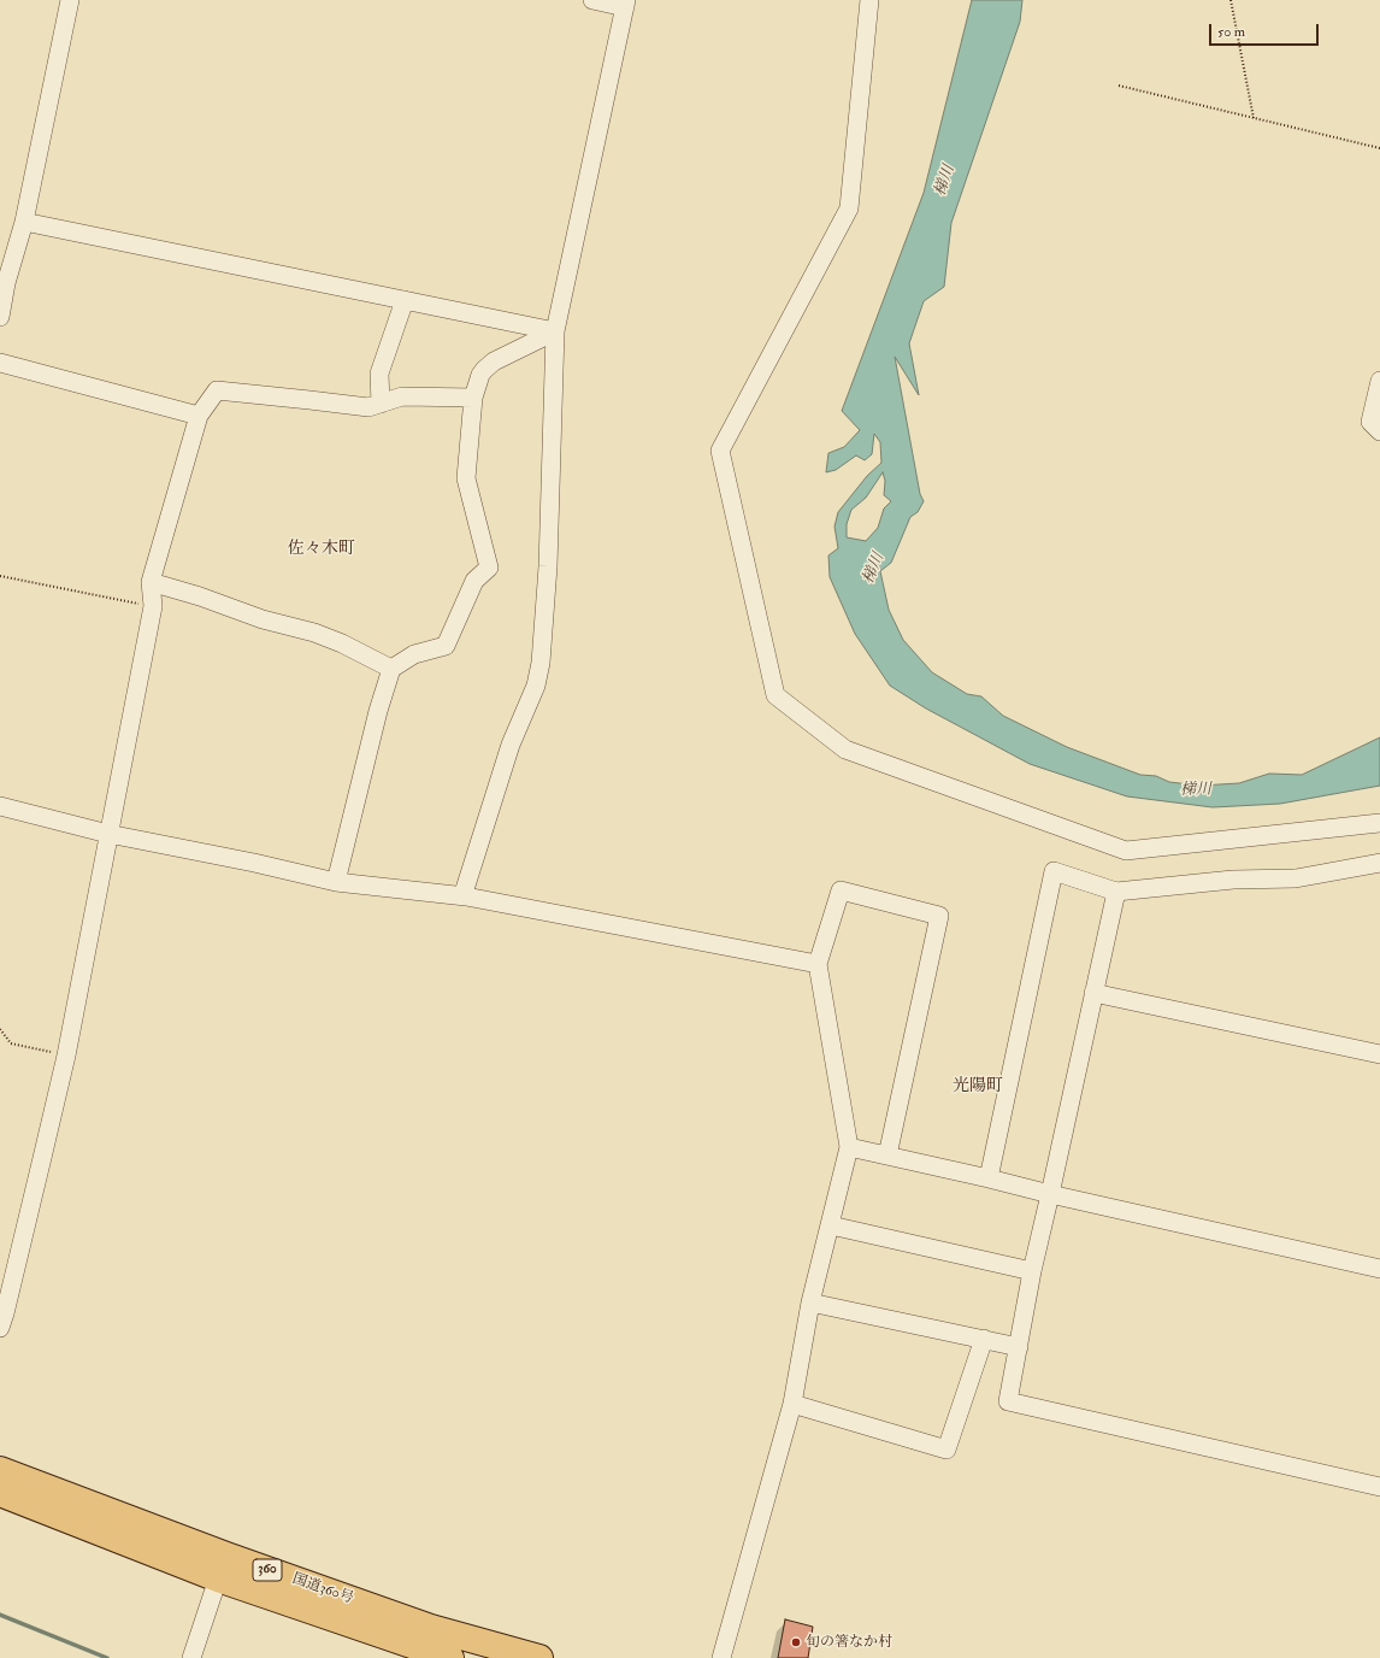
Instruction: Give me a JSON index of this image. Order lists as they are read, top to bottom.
{
  "streets": {
    "highway": ["360", "国道360号"]
  },
  "districts": ["佐々木町", "光陽町"],
  "water": ["梯川"],
  "places": ["旬の箸なか村"],
  "scale_bar": "50 m"
}
